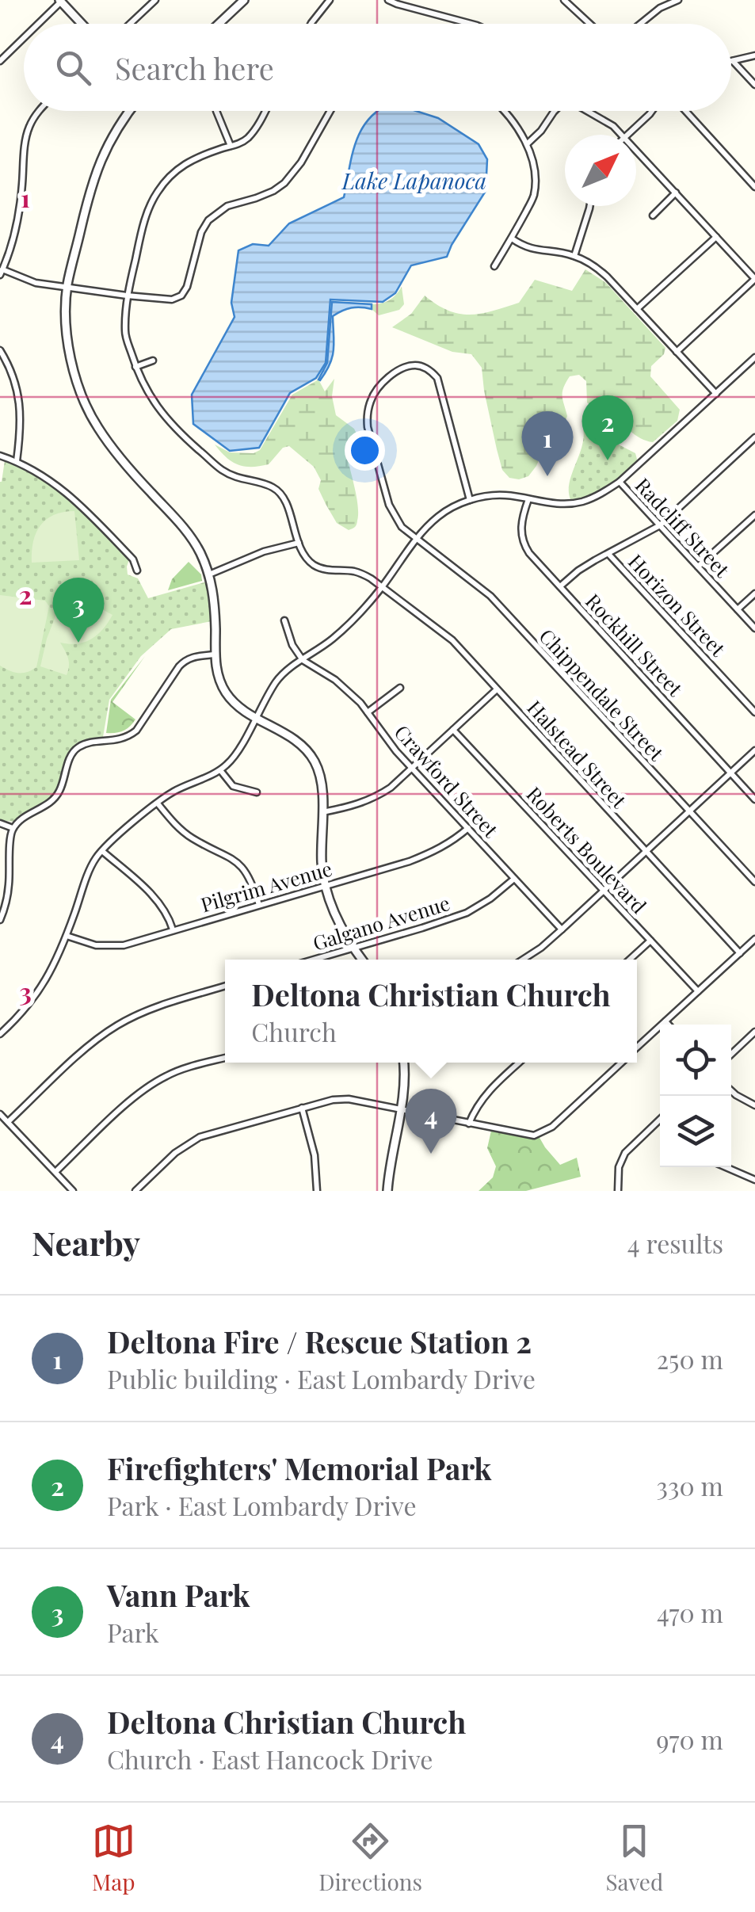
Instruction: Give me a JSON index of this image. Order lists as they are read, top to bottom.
{
  "streets": {
    "street": [
      "Radcliff Street",
      "Horizon Street",
      "Rockhill Street",
      "Chippendale Street",
      "Halstead Street",
      "Crawford Street",
      "Roberts Boulevard",
      "Pilgrim Avenue",
      "Galgano Avenue"
    ]
  },
  "crossings": [
    ["Crawford Street", "Pilgrim Avenue"],
    ["Crawford Street", "Galgano Avenue"]
  ],
  "water": ["Lake Lapanoca"],
  "north": "top right",
  "page": {
    "search": "Search here",
    "pins": [
      "2",
      "1",
      "3",
      "4"
    ],
    "popup": ["Deltona Christian Church", "Church"],
    "heading": ["Nearby", "4 results"],
    "list": [
      {
        "mark": "1",
        "name": "Deltona Fire / Rescue Station 2",
        "note": "Public building · East Lombardy Drive",
        "value": "250 m"
      },
      {
        "mark": "2",
        "name": "Firefighters' Memorial Park",
        "note": "Park · East Lombardy Drive",
        "value": "330 m"
      },
      {
        "mark": "3",
        "name": "Vann Park",
        "note": "Park",
        "value": "470 m"
      },
      {
        "mark": "4",
        "name": "Deltona Christian Church",
        "note": "Church · East Hancock Drive",
        "value": "970 m"
      }
    ],
    "nav": ["Map", "Directions", "Saved"]
  },
  "grid": {
    "rows": ["1", "2", "3"]
  }
}
